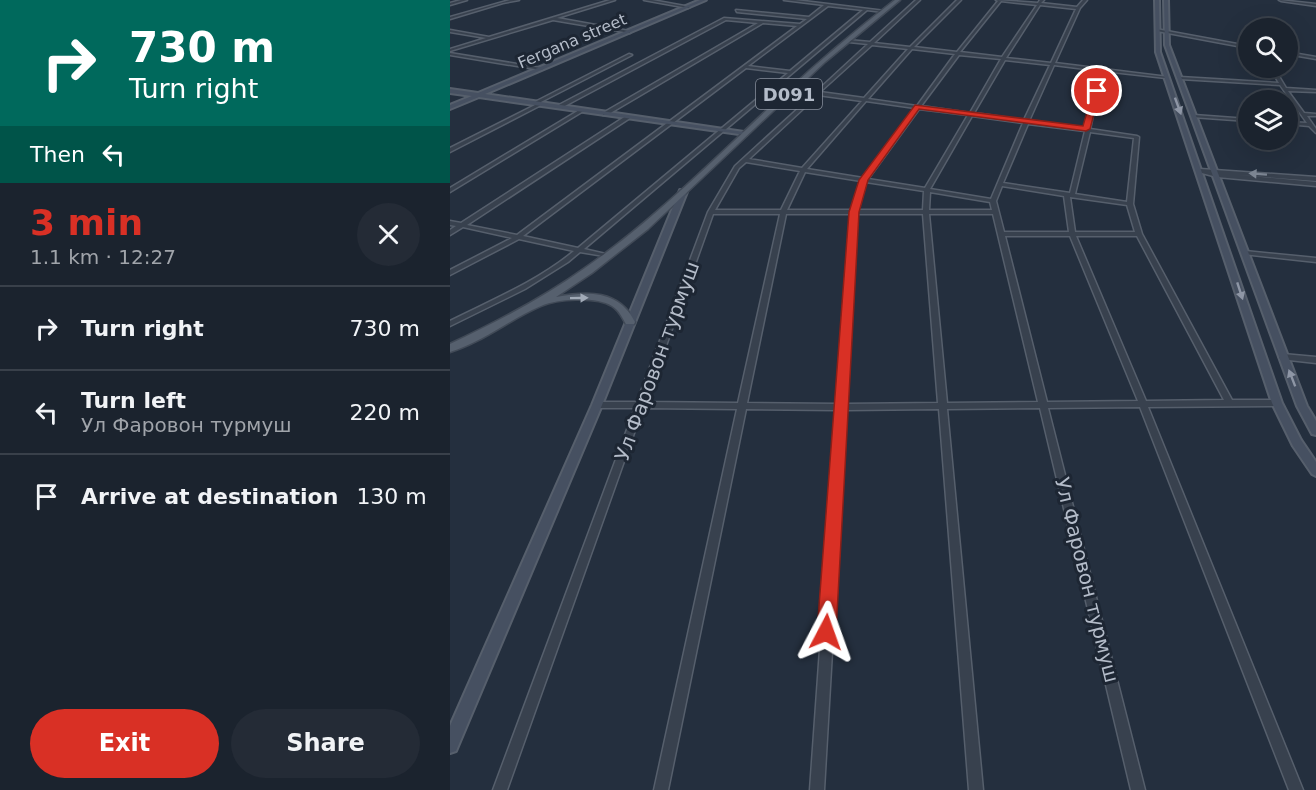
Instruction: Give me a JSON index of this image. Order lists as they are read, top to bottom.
{
  "streets": {
    "main road": ["D091"],
    "street": ["Fergana street", "Ул Фаровон турмуш"]
  },
  "page": {
    "turn": ["730 m", "Turn right"],
    "then": "Then",
    "heading": ["3 min", "1.1 km · 12:27"],
    "list": [
      {
        "name": "Turn right",
        "value": "730 m"
      },
      {
        "name": "Turn left",
        "note": "Ул Фаровон турмуш",
        "value": "220 m"
      },
      {
        "name": "Arrive at destination",
        "value": "130 m"
      }
    ],
    "buttons": ["Exit", "Share"]
  }
}
